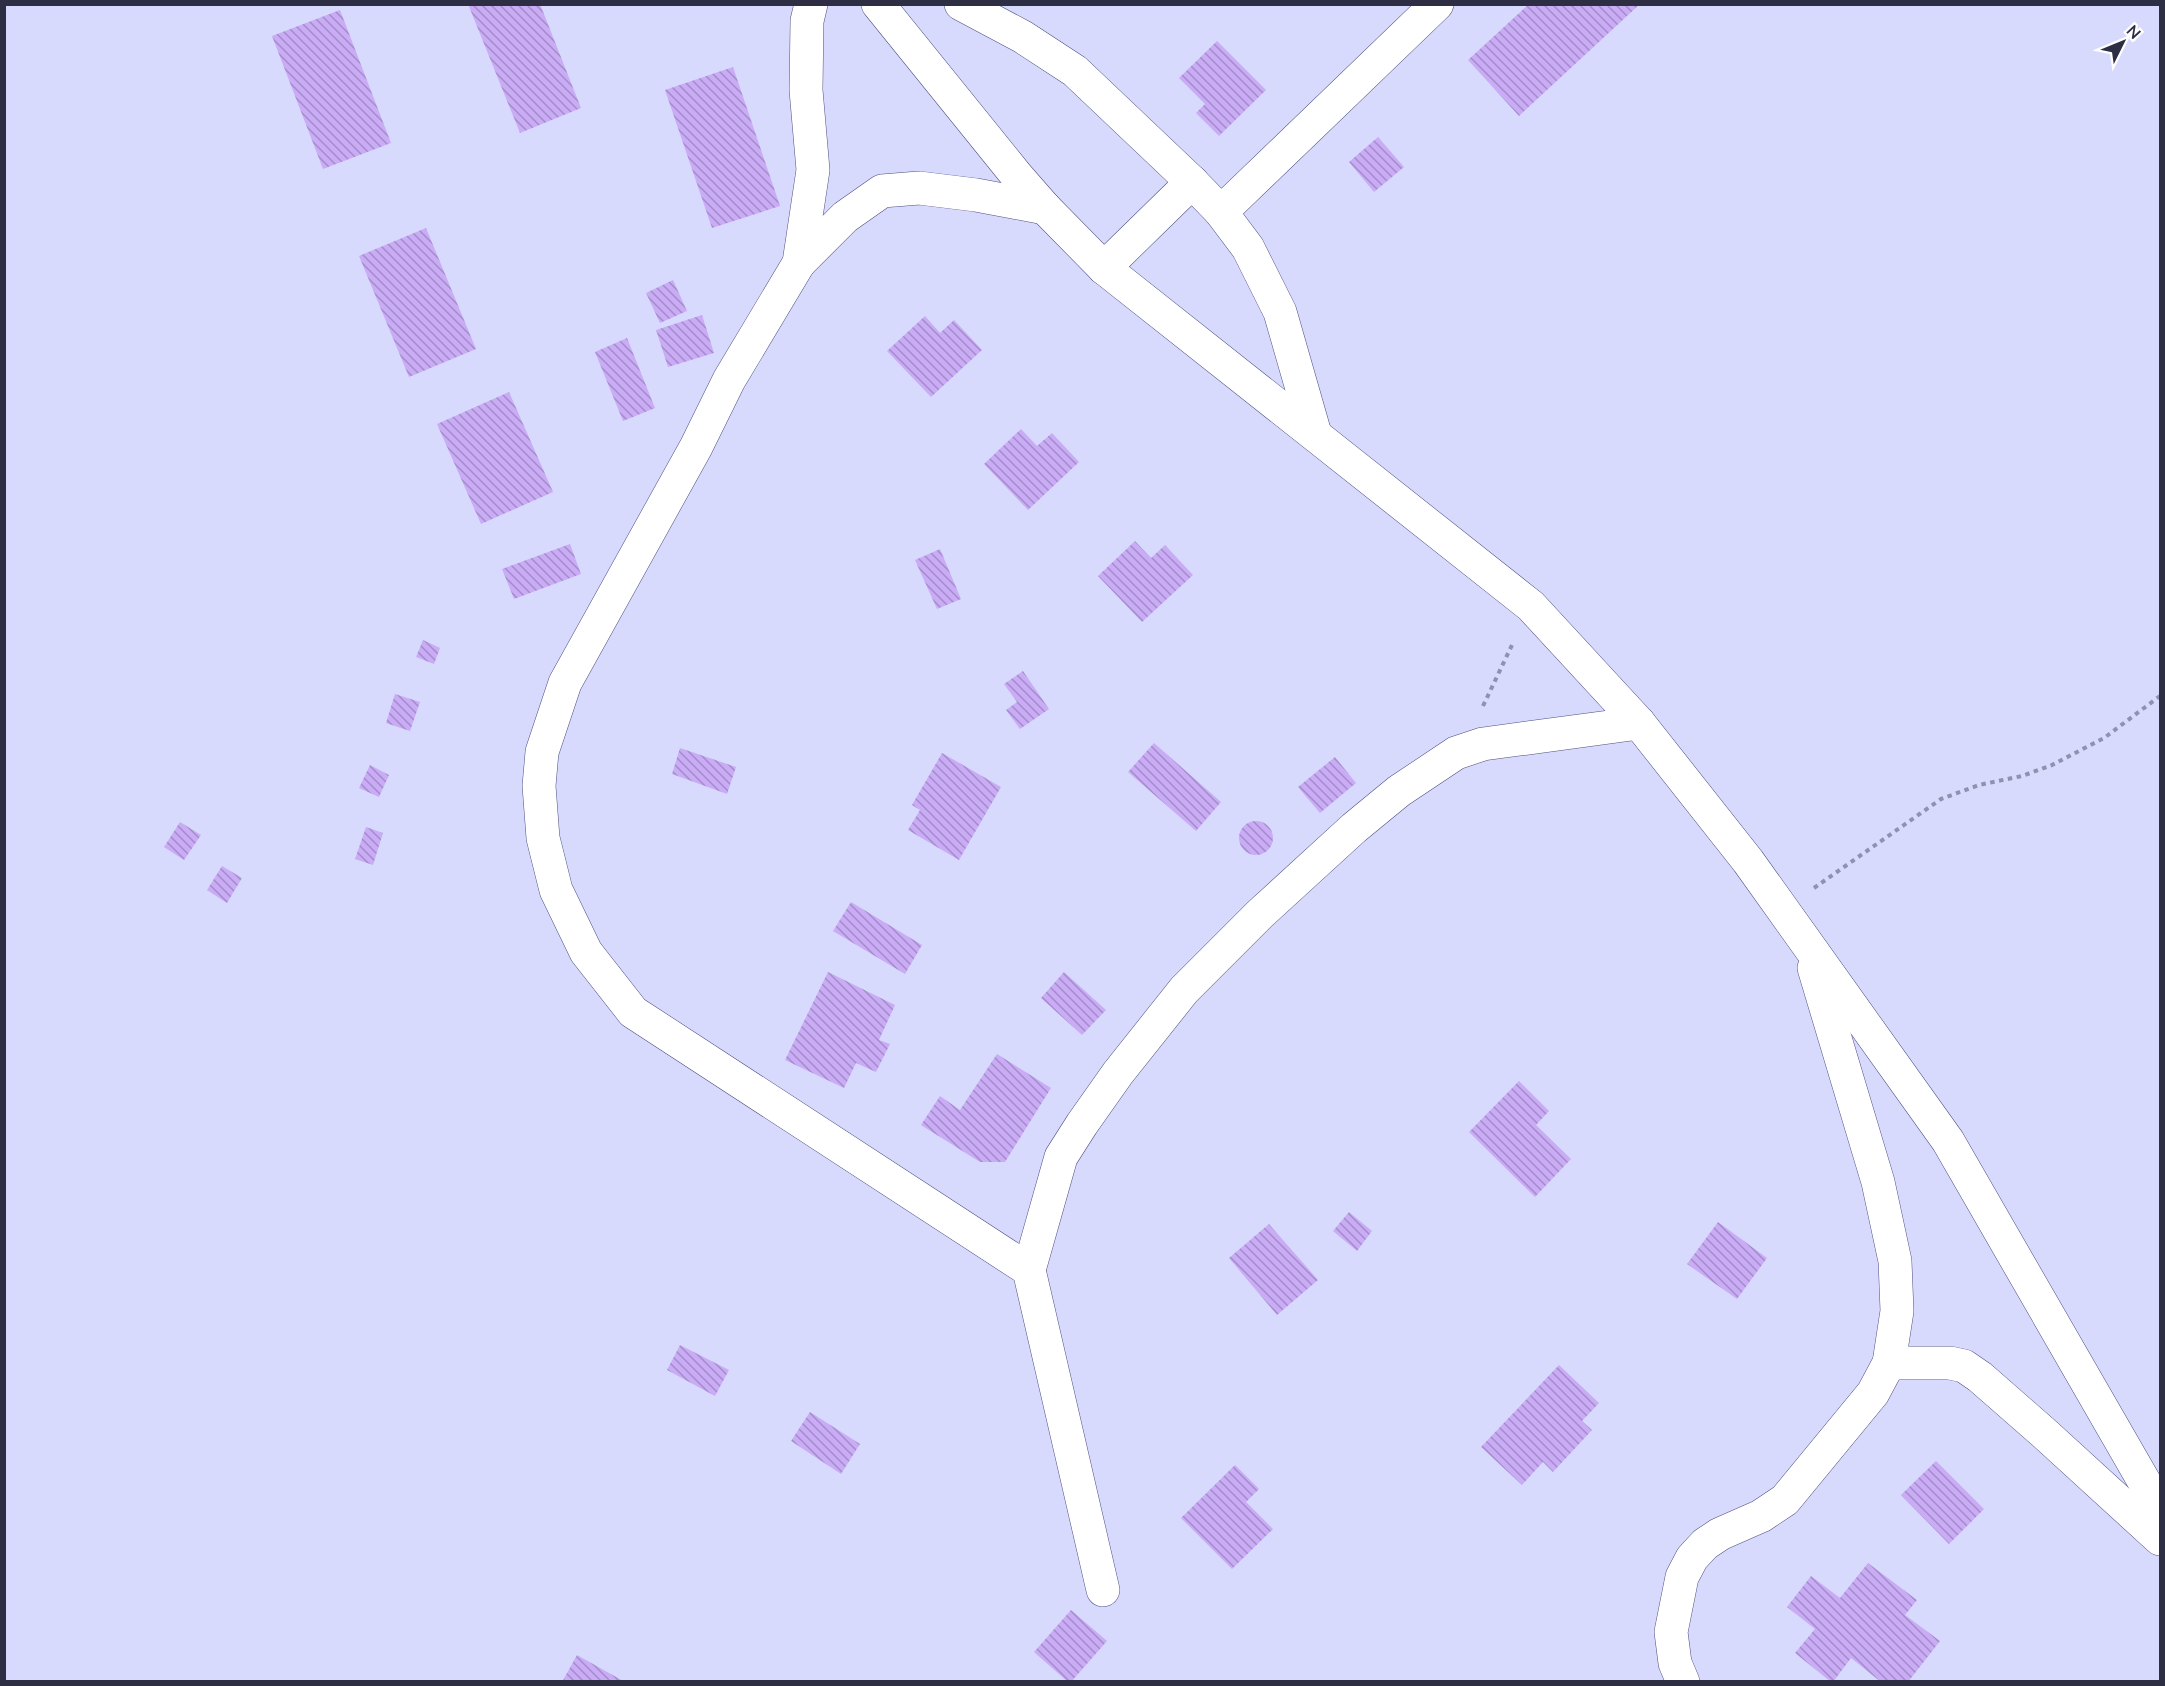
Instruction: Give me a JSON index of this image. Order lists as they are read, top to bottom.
{
  "north": "top right"
}
